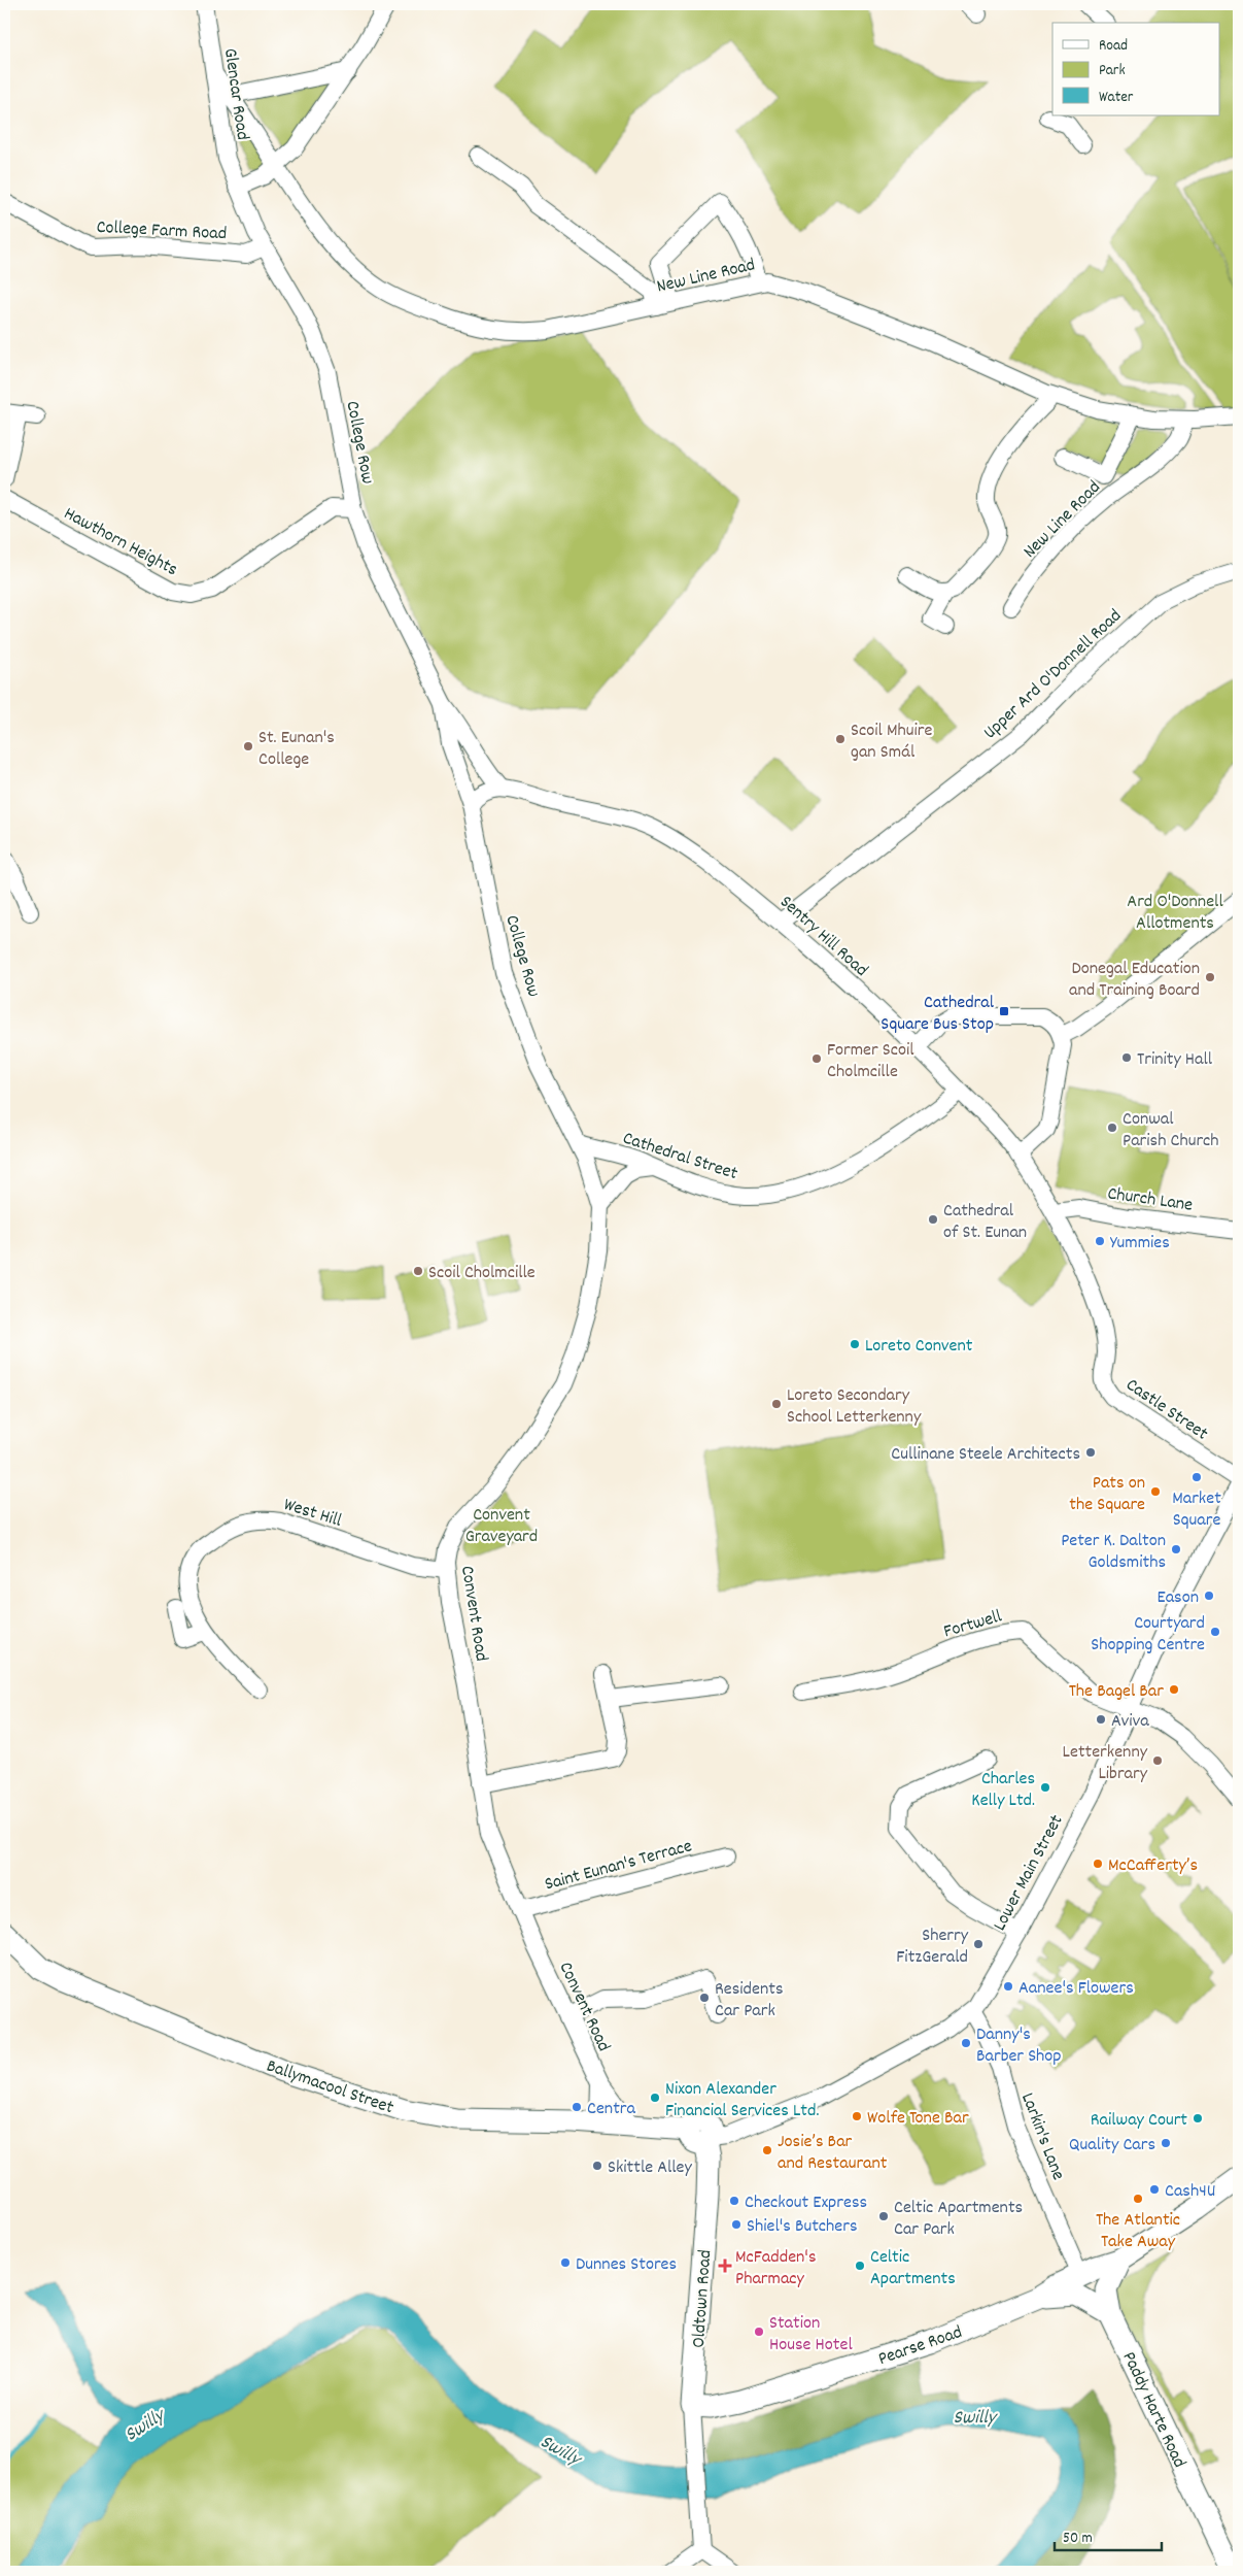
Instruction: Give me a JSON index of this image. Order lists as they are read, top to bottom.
{
  "streets": {
    "main road": [
      "Ballymacool Street",
      "Oldtown Road",
      "Pearse Road",
      "Paddy Harte Road"
    ],
    "street": [
      "Glencar Road",
      "College Farm Road",
      "New Line Road",
      "College Row",
      "Hawthorn Heights",
      "Upper Ard O'Donnell Road",
      "Sentry Hill Road",
      "Cathedral Street",
      "Church Lane",
      "Castle Street",
      "West Hill",
      "Convent Road",
      "Fortwell",
      "Saint Eunan's Terrace",
      "Lower Main Street",
      "Larkin's Lane"
    ]
  },
  "crossings": [
    ["Glencar Road", "New Line Road"],
    ["Glencar Road", "College Row"],
    ["College Farm Road", "College Row"],
    ["College Row", "Hawthorn Heights"],
    ["College Row", "Sentry Hill Road"],
    ["College Row", "Cathedral Street"],
    ["College Row", "Convent Road"],
    ["Upper Ard O'Donnell Road", "Sentry Hill Road"],
    ["Sentry Hill Road", "Cathedral Street"],
    ["Sentry Hill Road", "Church Lane"],
    ["Sentry Hill Road", "Castle Street"],
    ["Church Lane", "Castle Street"],
    ["West Hill", "Convent Road"],
    ["Convent Road", "Saint Eunan's Terrace"],
    ["Fortwell", "Lower Main Street"],
    ["Lower Main Street", "Ballymacool Street"],
    ["Lower Main Street", "Larkin's Lane"],
    ["Lower Main Street", "Oldtown Road"],
    ["Ballymacool Street", "Oldtown Road"],
    ["Larkin's Lane", "Pearse Road"],
    ["Oldtown Road", "Pearse Road"]
  ],
  "water": ["Swilly"],
  "parks": ["Ard O'Donnell Allotments", "Convent Graveyard"],
  "places": {
    "other": [
      "Scoil Mhuire gan Smál",
      "St. Eunan's College",
      "Donegal Education and Training Board",
      "Trinity Hall",
      "Former Scoil Cholmcille",
      "Conwal Parish Church",
      "Cathedral of St. Eunan",
      "Yummies",
      "Scoil Cholmcille",
      "Loreto Convent",
      "Loreto Secondary School Letterkenny",
      "Cullinane Steele Architects",
      "Market Square",
      "Pats on the Square",
      "Peter K. Dalton Goldsmiths",
      "Eason",
      "Courtyard Shopping Centre",
      "The Bagel Bar",
      "Aviva",
      "Letterkenny Library",
      "Charles Kelly Ltd.",
      "McCafferty’s",
      "Sherry FitzGerald",
      "Aanee's Flowers",
      "Residents Car Park",
      "Danny's Barber Shop",
      "Nixon Alexander Financial Services Ltd.",
      "Centra",
      "Wolfe Tone Bar",
      "Railway Court",
      "Quality Cars",
      "Josie’s Bar and Restaurant",
      "Skittle Alley",
      "Cash4U",
      "The Atlantic Take Away",
      "Checkout Express",
      "Celtic Apartments Car Park",
      "Shiel's Butchers",
      "Dunnes Stores",
      "Celtic Apartments",
      "Station House Hotel"
    ],
    "transit": ["Cathedral Square Bus Stop"],
    "health": ["McFadden's Pharmacy"]
  },
  "legend": ["Road", "Park", "Water"],
  "scale_bar": "50 m"
}
